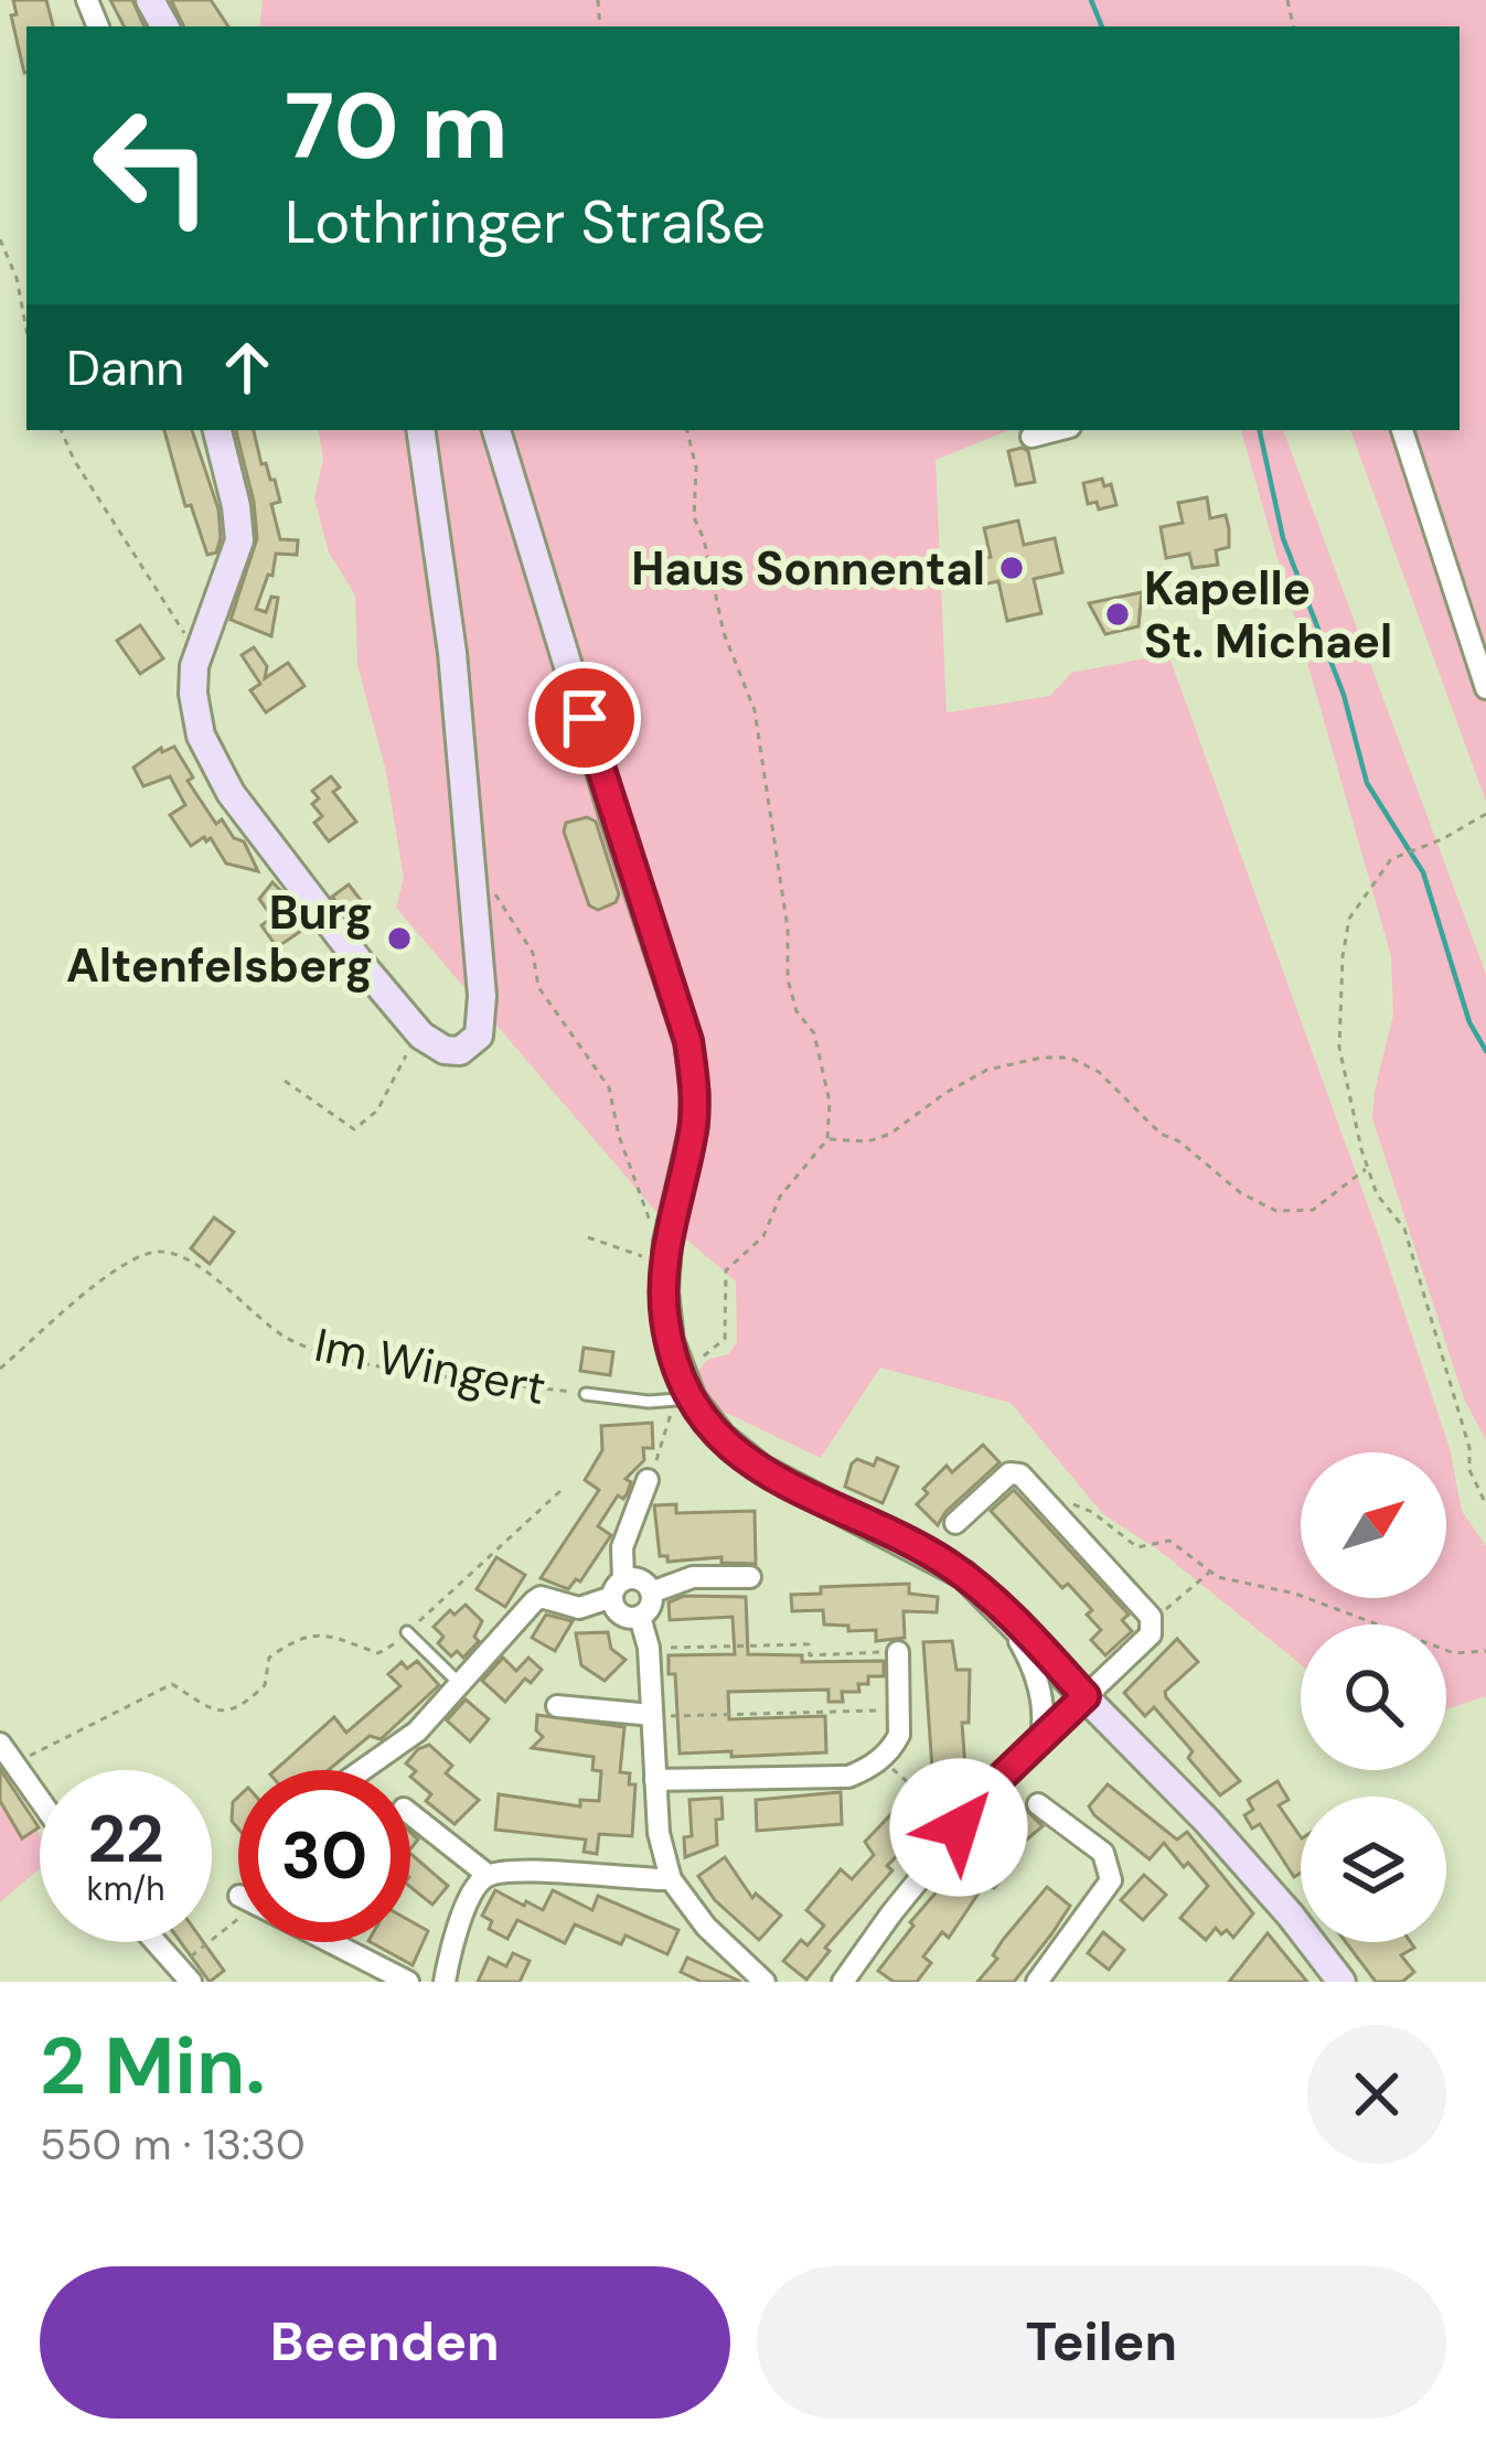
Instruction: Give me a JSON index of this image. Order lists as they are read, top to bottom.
{
  "streets": {
    "lane": ["Im Wingert"]
  },
  "places": ["Haus Sonnental", "Kapelle St. Michael", "Burg Altenfelsberg"],
  "north": "top right",
  "page": {
    "turn": ["70 m", "Lothringer Straße"],
    "then": "Dann",
    "speed": "22 km/h",
    "limit": "30",
    "heading": ["2 Min.", "550 m · 13:30"],
    "buttons": ["Beenden", "Teilen"]
  }
}
